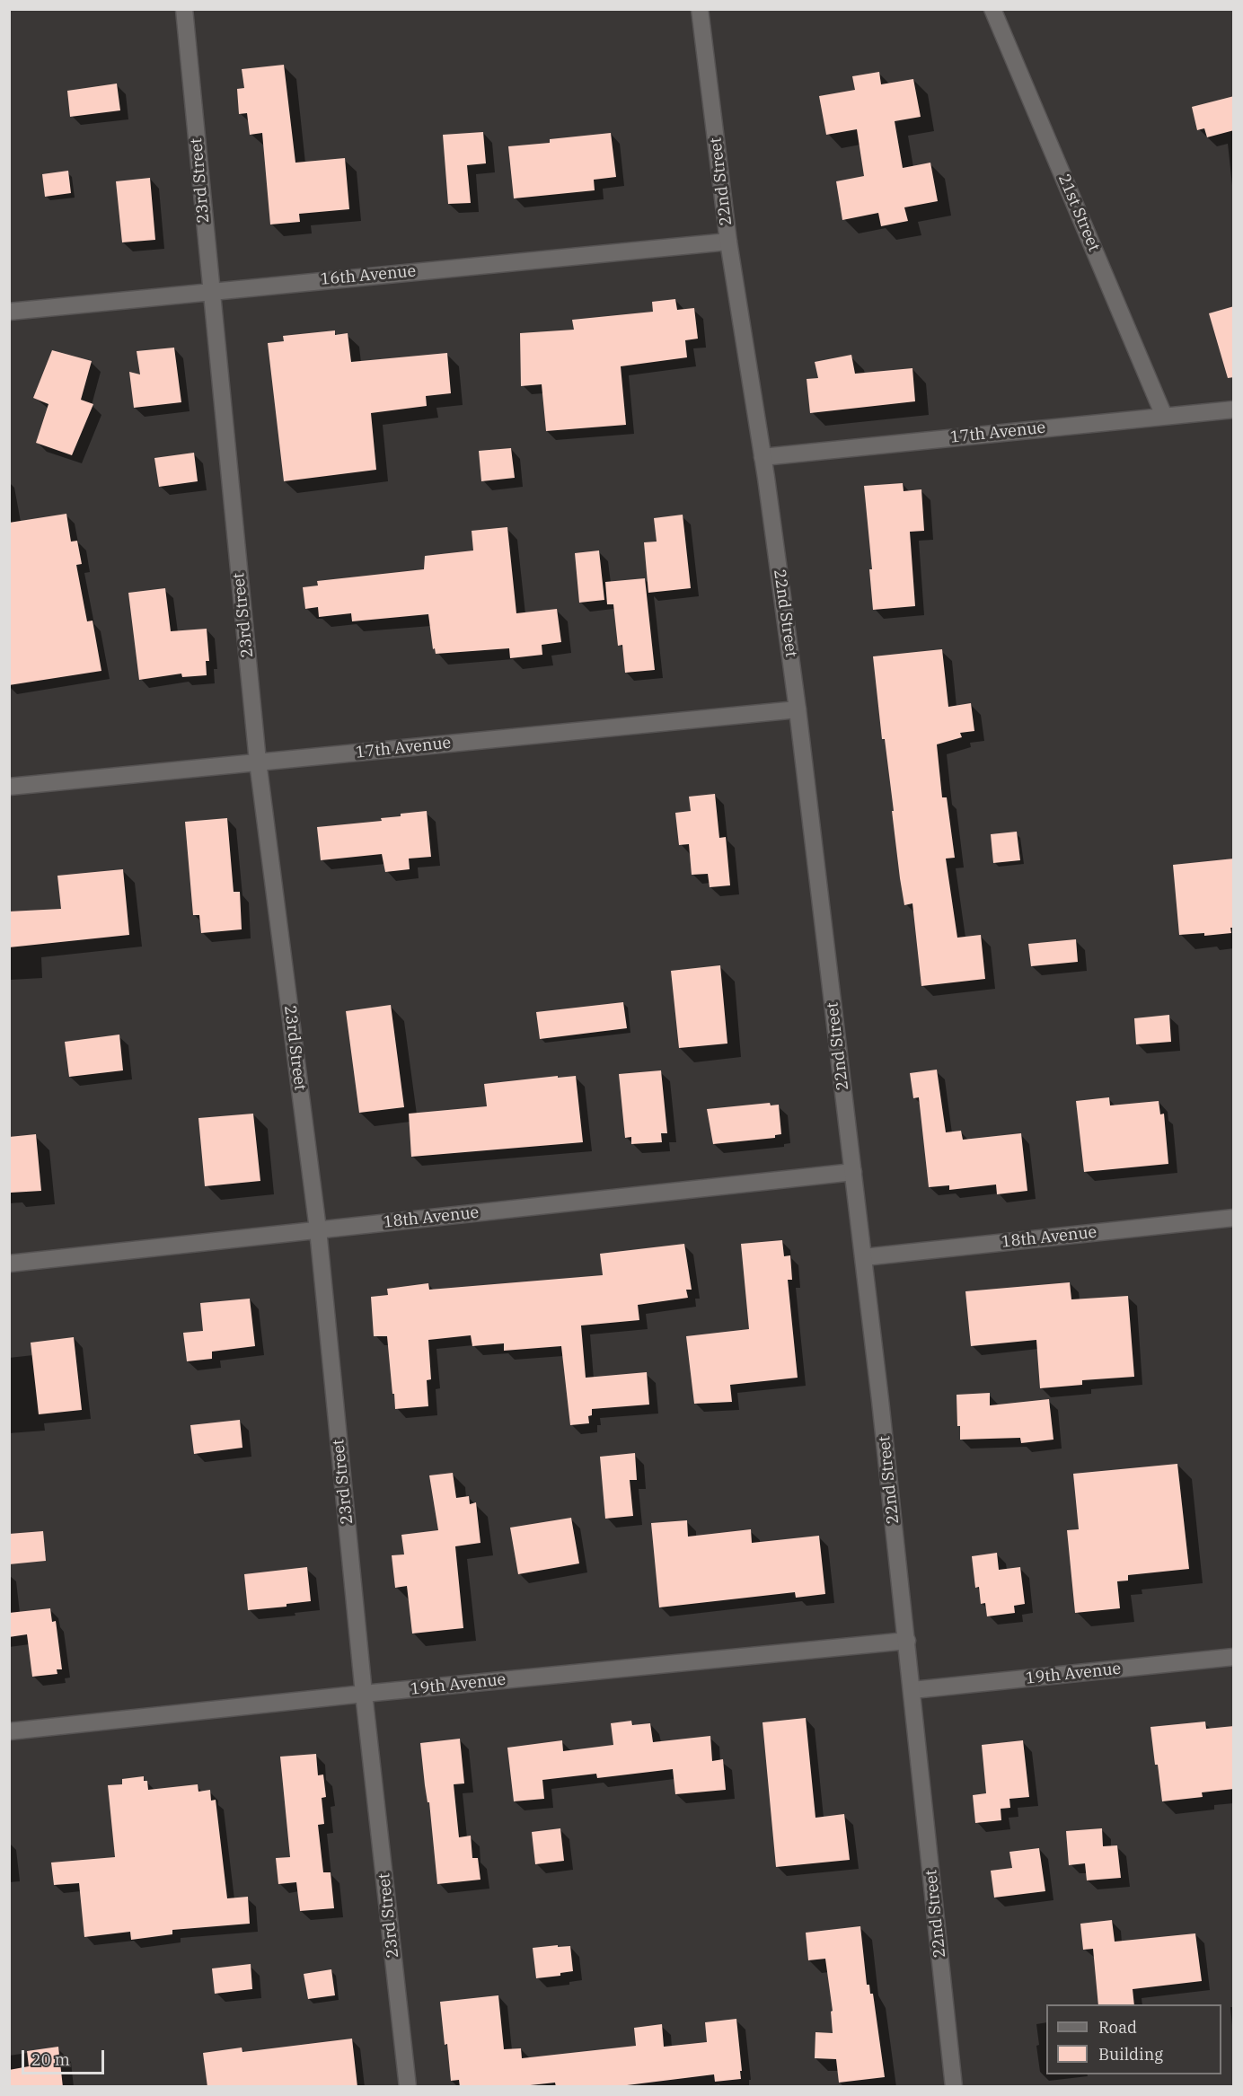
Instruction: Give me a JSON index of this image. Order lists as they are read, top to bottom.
{
  "streets": {
    "street": [
      "23rd Street",
      "22nd Street",
      "21st Street",
      "16th Avenue",
      "17th Avenue",
      "18th Avenue",
      "19th Avenue"
    ]
  },
  "crossings": [
    ["23rd Street", "16th Avenue"],
    ["23rd Street", "17th Avenue"],
    ["23rd Street", "18th Avenue"],
    ["23rd Street", "19th Avenue"],
    ["22nd Street", "16th Avenue"],
    ["22nd Street", "17th Avenue"],
    ["22nd Street", "18th Avenue"],
    ["22nd Street", "19th Avenue"],
    ["21st Street", "17th Avenue"]
  ],
  "legend": ["Road", "Building"],
  "scale_bar": "20 m"
}
